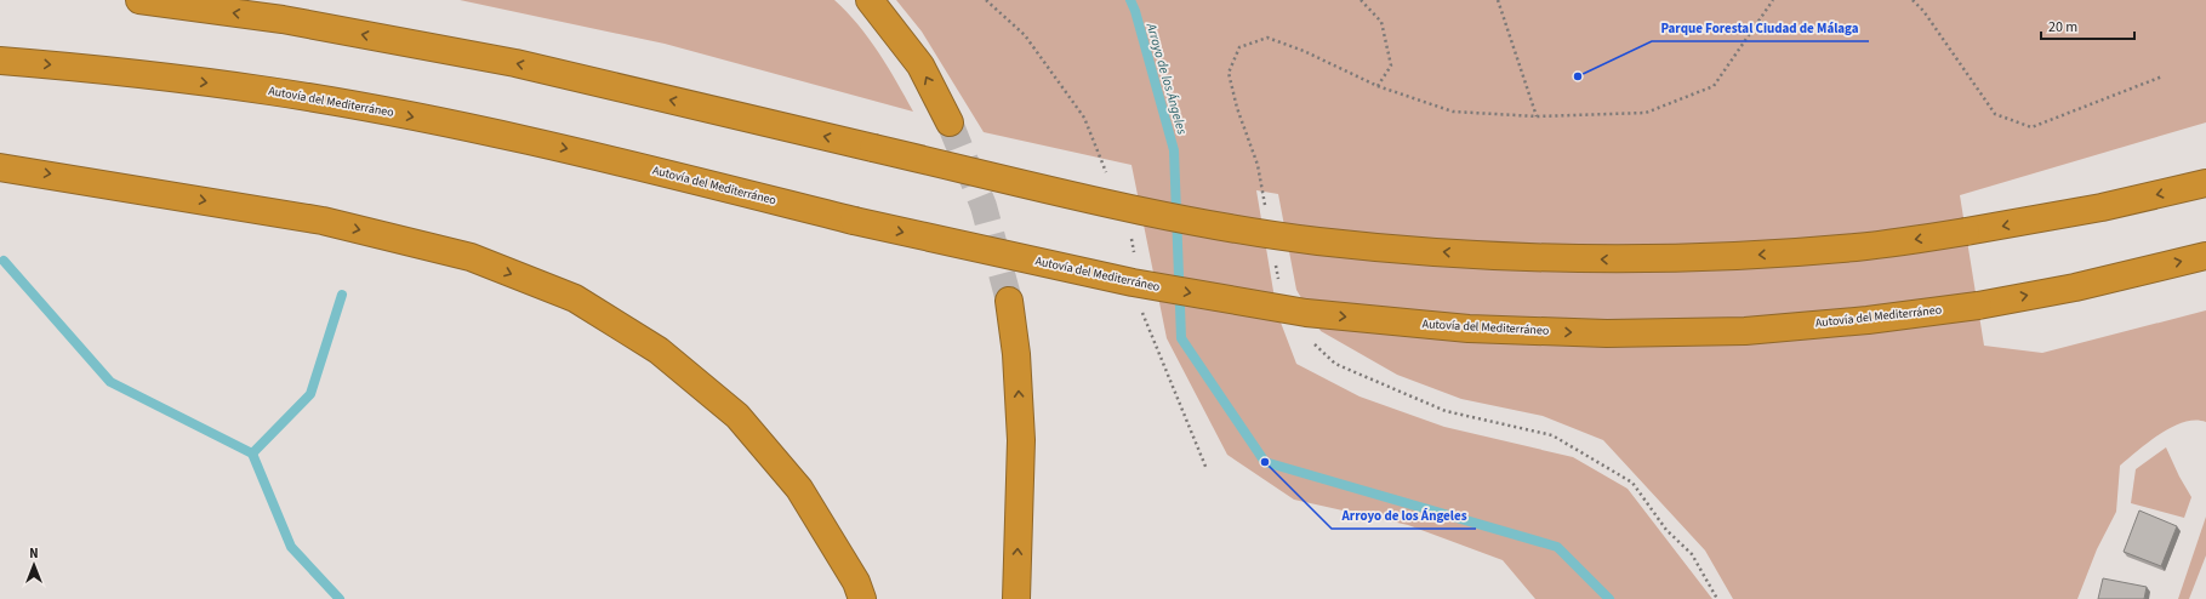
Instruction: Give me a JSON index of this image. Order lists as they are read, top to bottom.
{
  "streets": {
    "highway": ["Autovía del Mediterráneo"]
  },
  "water": ["Arroyo de los Ángeles"],
  "places": ["Parque Forestal Ciudad de Málaga", "Arroyo de los Ángeles"],
  "scale_bar": "20 m",
  "north": "top"
}
